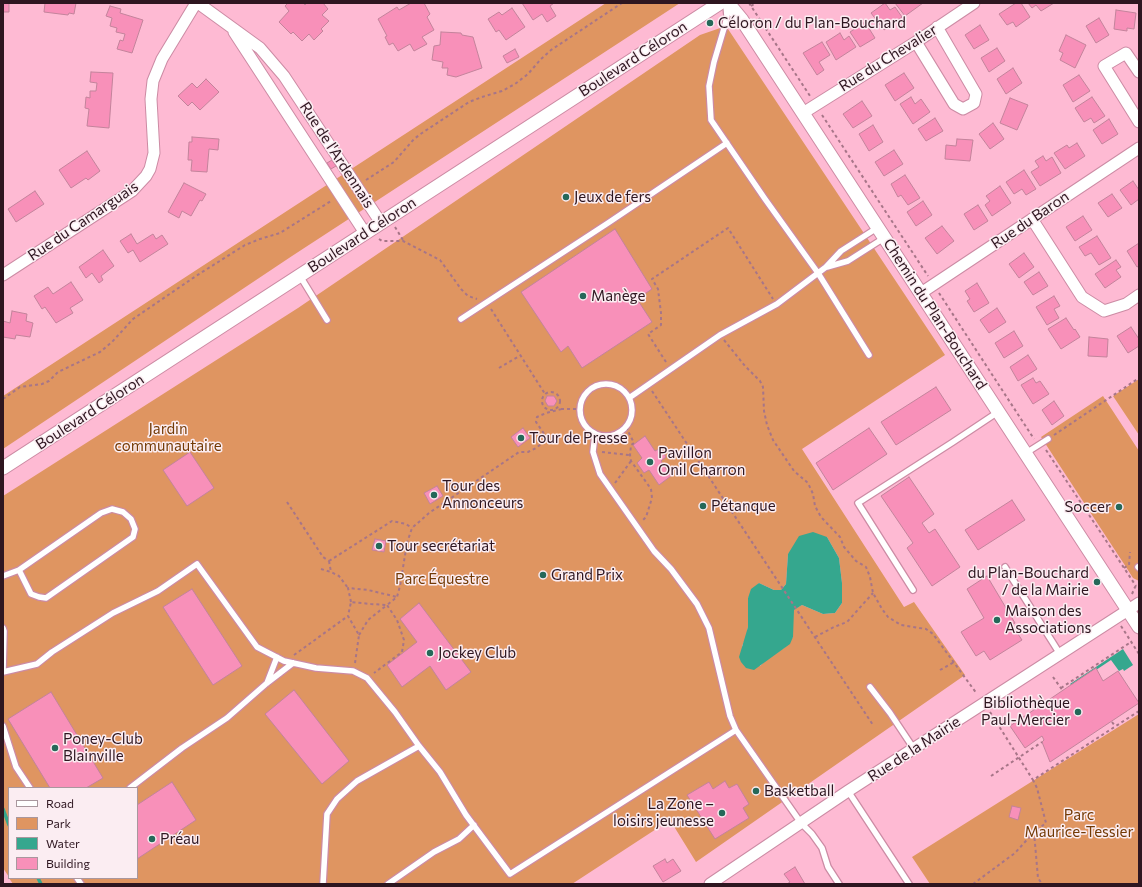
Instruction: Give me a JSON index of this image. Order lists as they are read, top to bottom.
{
  "streets": {
    "street": [
      "Rue du Chevalier",
      "Boulevard Céloron",
      "Rue de l'Ardennais",
      "Rue du Baron",
      "Rue du Camarguais",
      "Chemin du Plan-Bouchard",
      "Rue de la Mairie"
    ]
  },
  "crossings": [
    ["Rue du Chevalier", "Chemin du Plan-Bouchard"],
    ["Boulevard Céloron", "Rue de l'Ardennais"],
    ["Rue de l'Ardennais", "Rue du Camarguais"],
    ["Rue du Baron", "Chemin du Plan-Bouchard"],
    ["Chemin du Plan-Bouchard", "Rue de la Mairie"]
  ],
  "parks": ["Jardin communautaire", "Parc Équestre", "Parc Maurice-Tessier"],
  "places": [
    "Céloron / du Plan-Bouchard",
    "Jeux de fers",
    "Manège",
    "Tour de Presse",
    "Pavillon Onil Charron",
    "Tour des Annonceurs",
    "Pétanque",
    "Soccer",
    "Tour secrétariat",
    "Grand Prix",
    "du Plan-Bouchard / de la Mairie",
    "Maison des Associations",
    "Jockey Club",
    "Bibliothèque Paul-Mercier",
    "Poney-Club Blainville",
    "Basketball",
    "La Zone – loisirs jeunesse",
    "Préau"
  ],
  "legend": [
    "Road",
    "Park",
    "Water",
    "Building"
  ]
}
